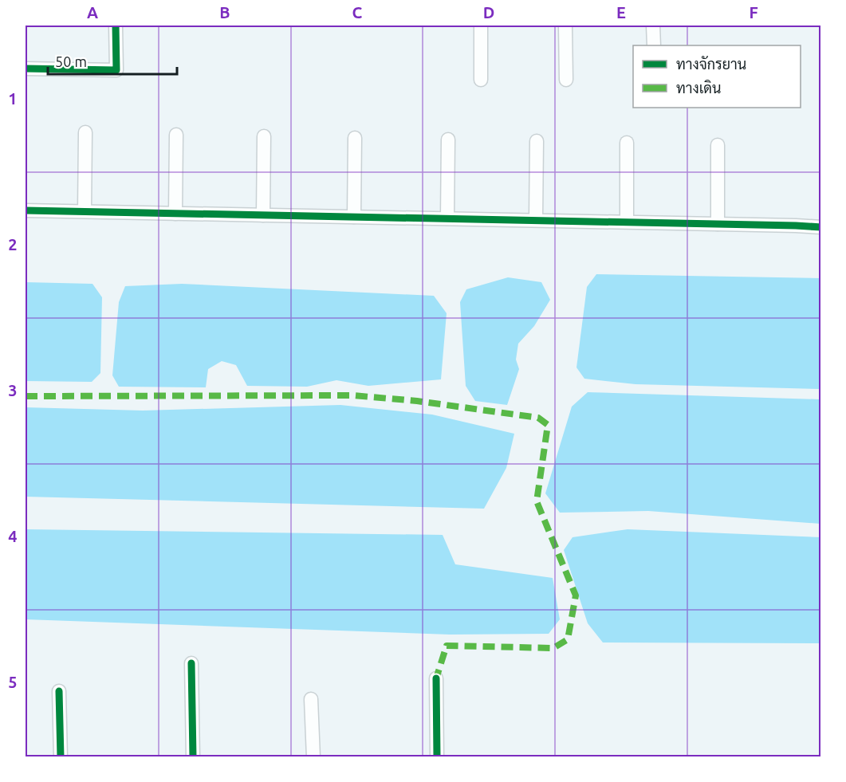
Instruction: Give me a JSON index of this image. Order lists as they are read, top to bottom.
{
  "legend": ["ทางจักรยาน", "ทางเดิน"],
  "scale_bar": "50 m",
  "grid": {
    "columns": [
      "A",
      "B",
      "C",
      "D",
      "E",
      "F"
    ],
    "rows": [
      "1",
      "2",
      "3",
      "4",
      "5"
    ]
  }
}
